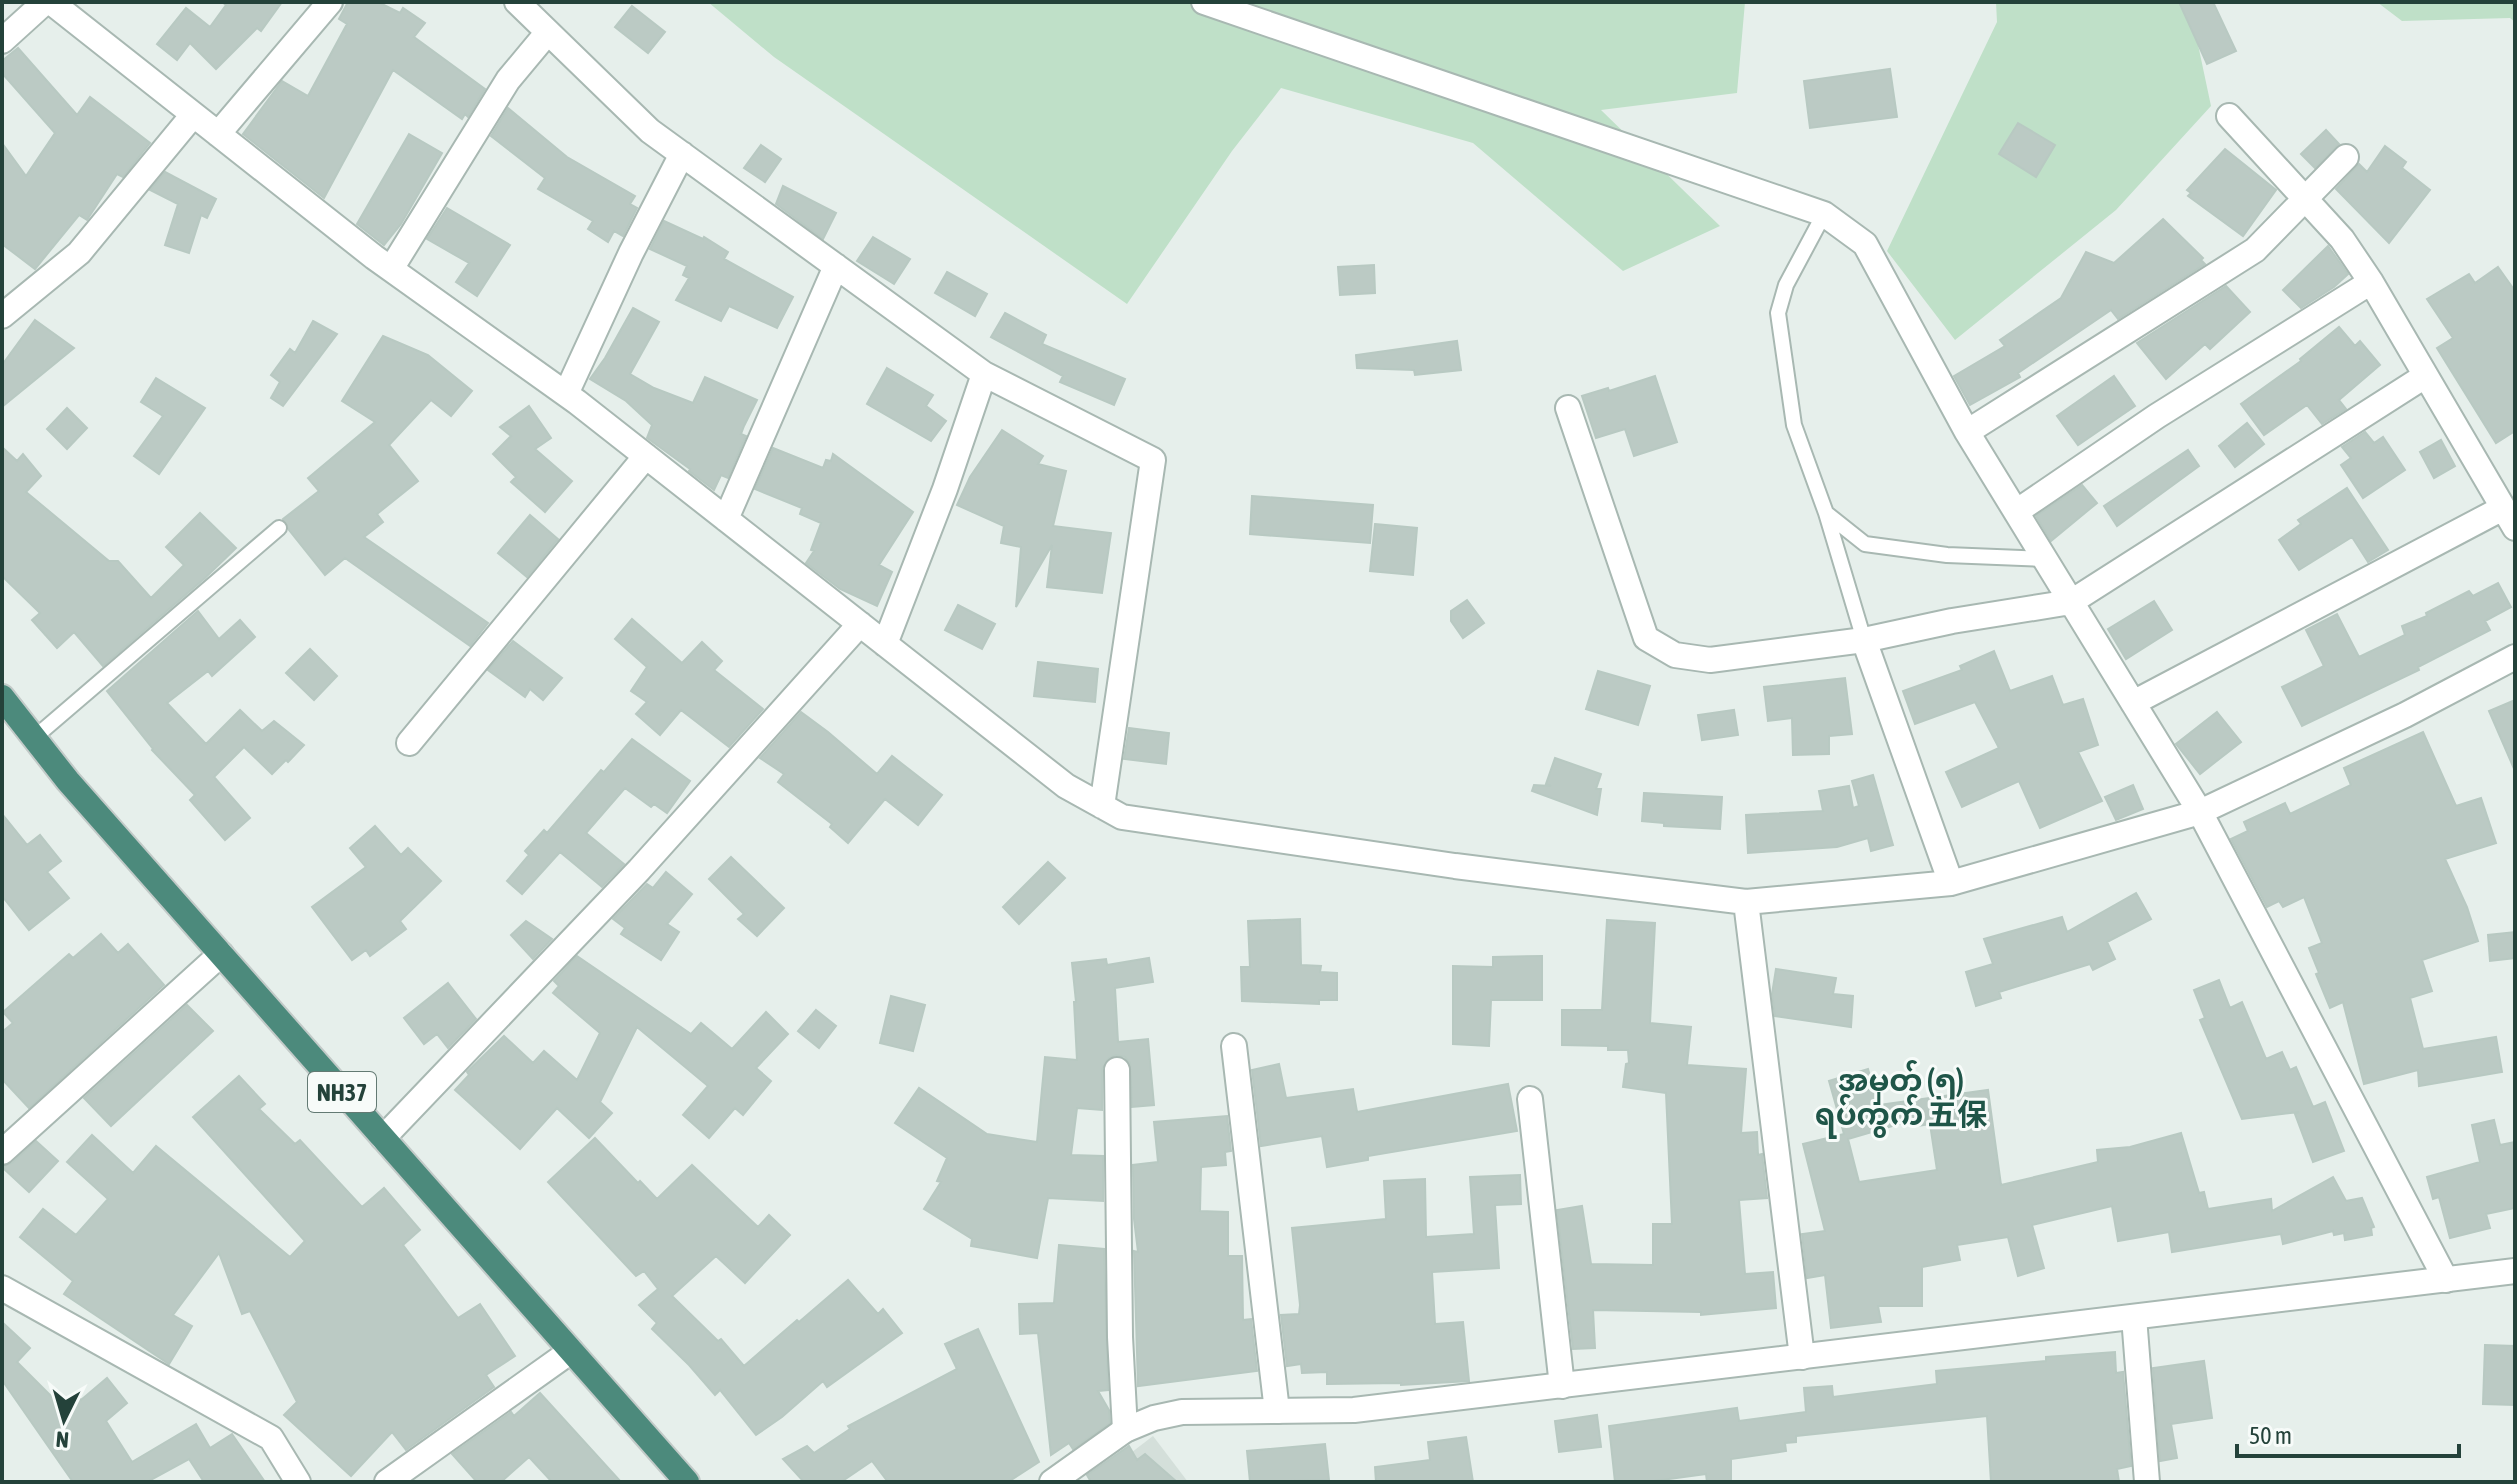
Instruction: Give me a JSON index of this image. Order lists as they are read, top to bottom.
{
  "streets": {
    "highway": ["NH37"]
  },
  "districts": ["အမှတ် (၅) ရပ်ကွက် 五保"],
  "scale_bar": "50 m",
  "north": "bottom"
}
